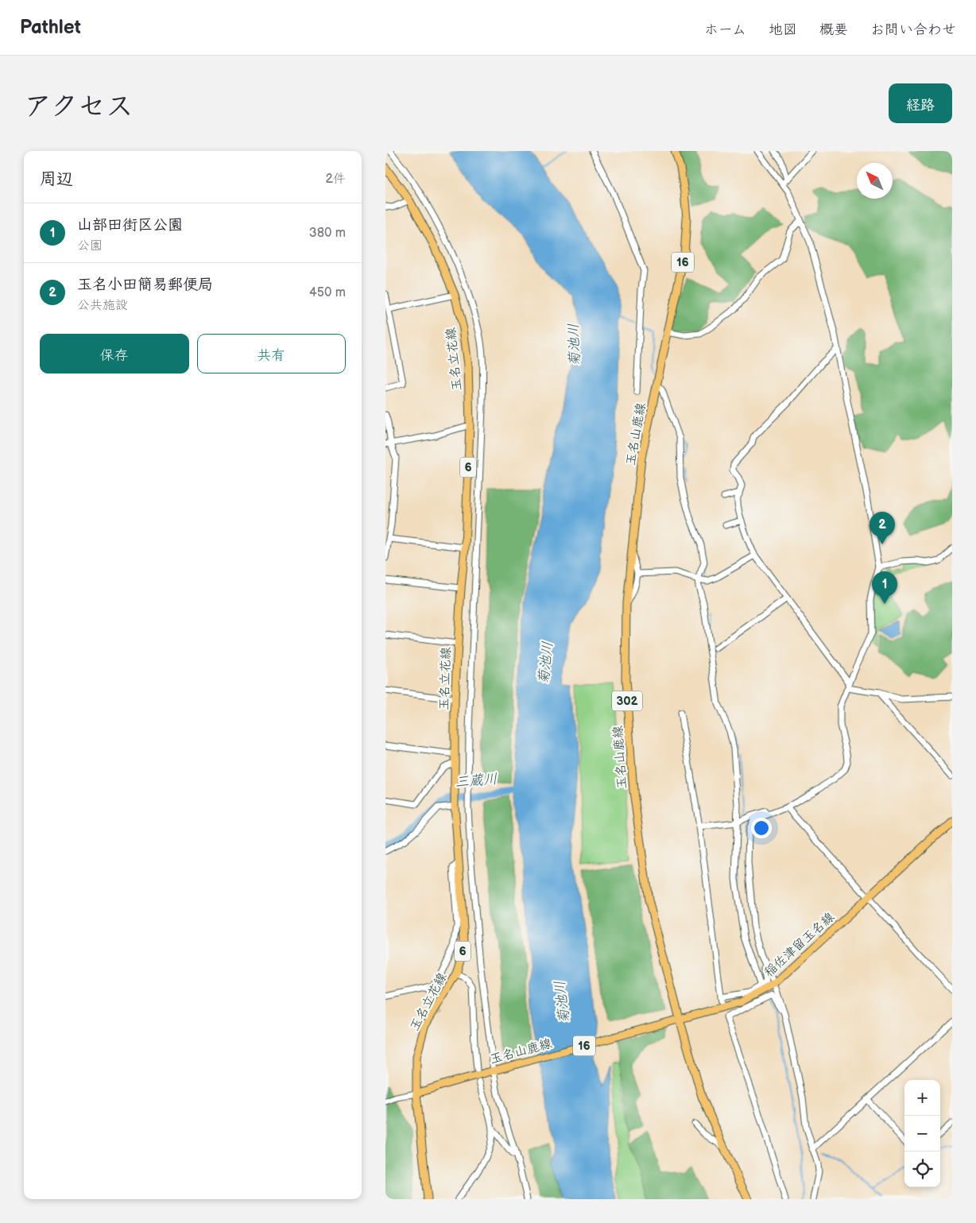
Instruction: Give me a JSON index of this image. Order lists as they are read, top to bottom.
{
  "streets": {
    "main road": [
      "16",
      "玉名立花線",
      "玉名山鹿線",
      "6",
      "302",
      "稲佐津留玉名線"
    ]
  },
  "crossings": [
    ["玉名立花線", "玉名山鹿線"],
    ["玉名山鹿線", "302"],
    ["玉名山鹿線", "稲佐津留玉名線"],
    ["302", "稲佐津留玉名線"]
  ],
  "water": ["菊池川", "三蔵川"],
  "north": "top left",
  "page": {
    "header": "Pathlet",
    "nav": [
      "ホーム",
      "地図",
      "概要",
      "お問い合わせ"
    ],
    "title": "アクセス",
    "buttons": [
      "経路",
      ["保存", "共有"]
    ],
    "heading": ["周辺", "2件"],
    "list": [
      {
        "mark": "1",
        "name": "山部田街区公園",
        "note": "公園",
        "value": "380 m"
      },
      {
        "mark": "2",
        "name": "玉名小田簡易郵便局",
        "note": "公共施設",
        "value": "450 m"
      }
    ],
    "pins": ["2", "1"],
    "map_buttons": ["+", "−"]
  }
}
